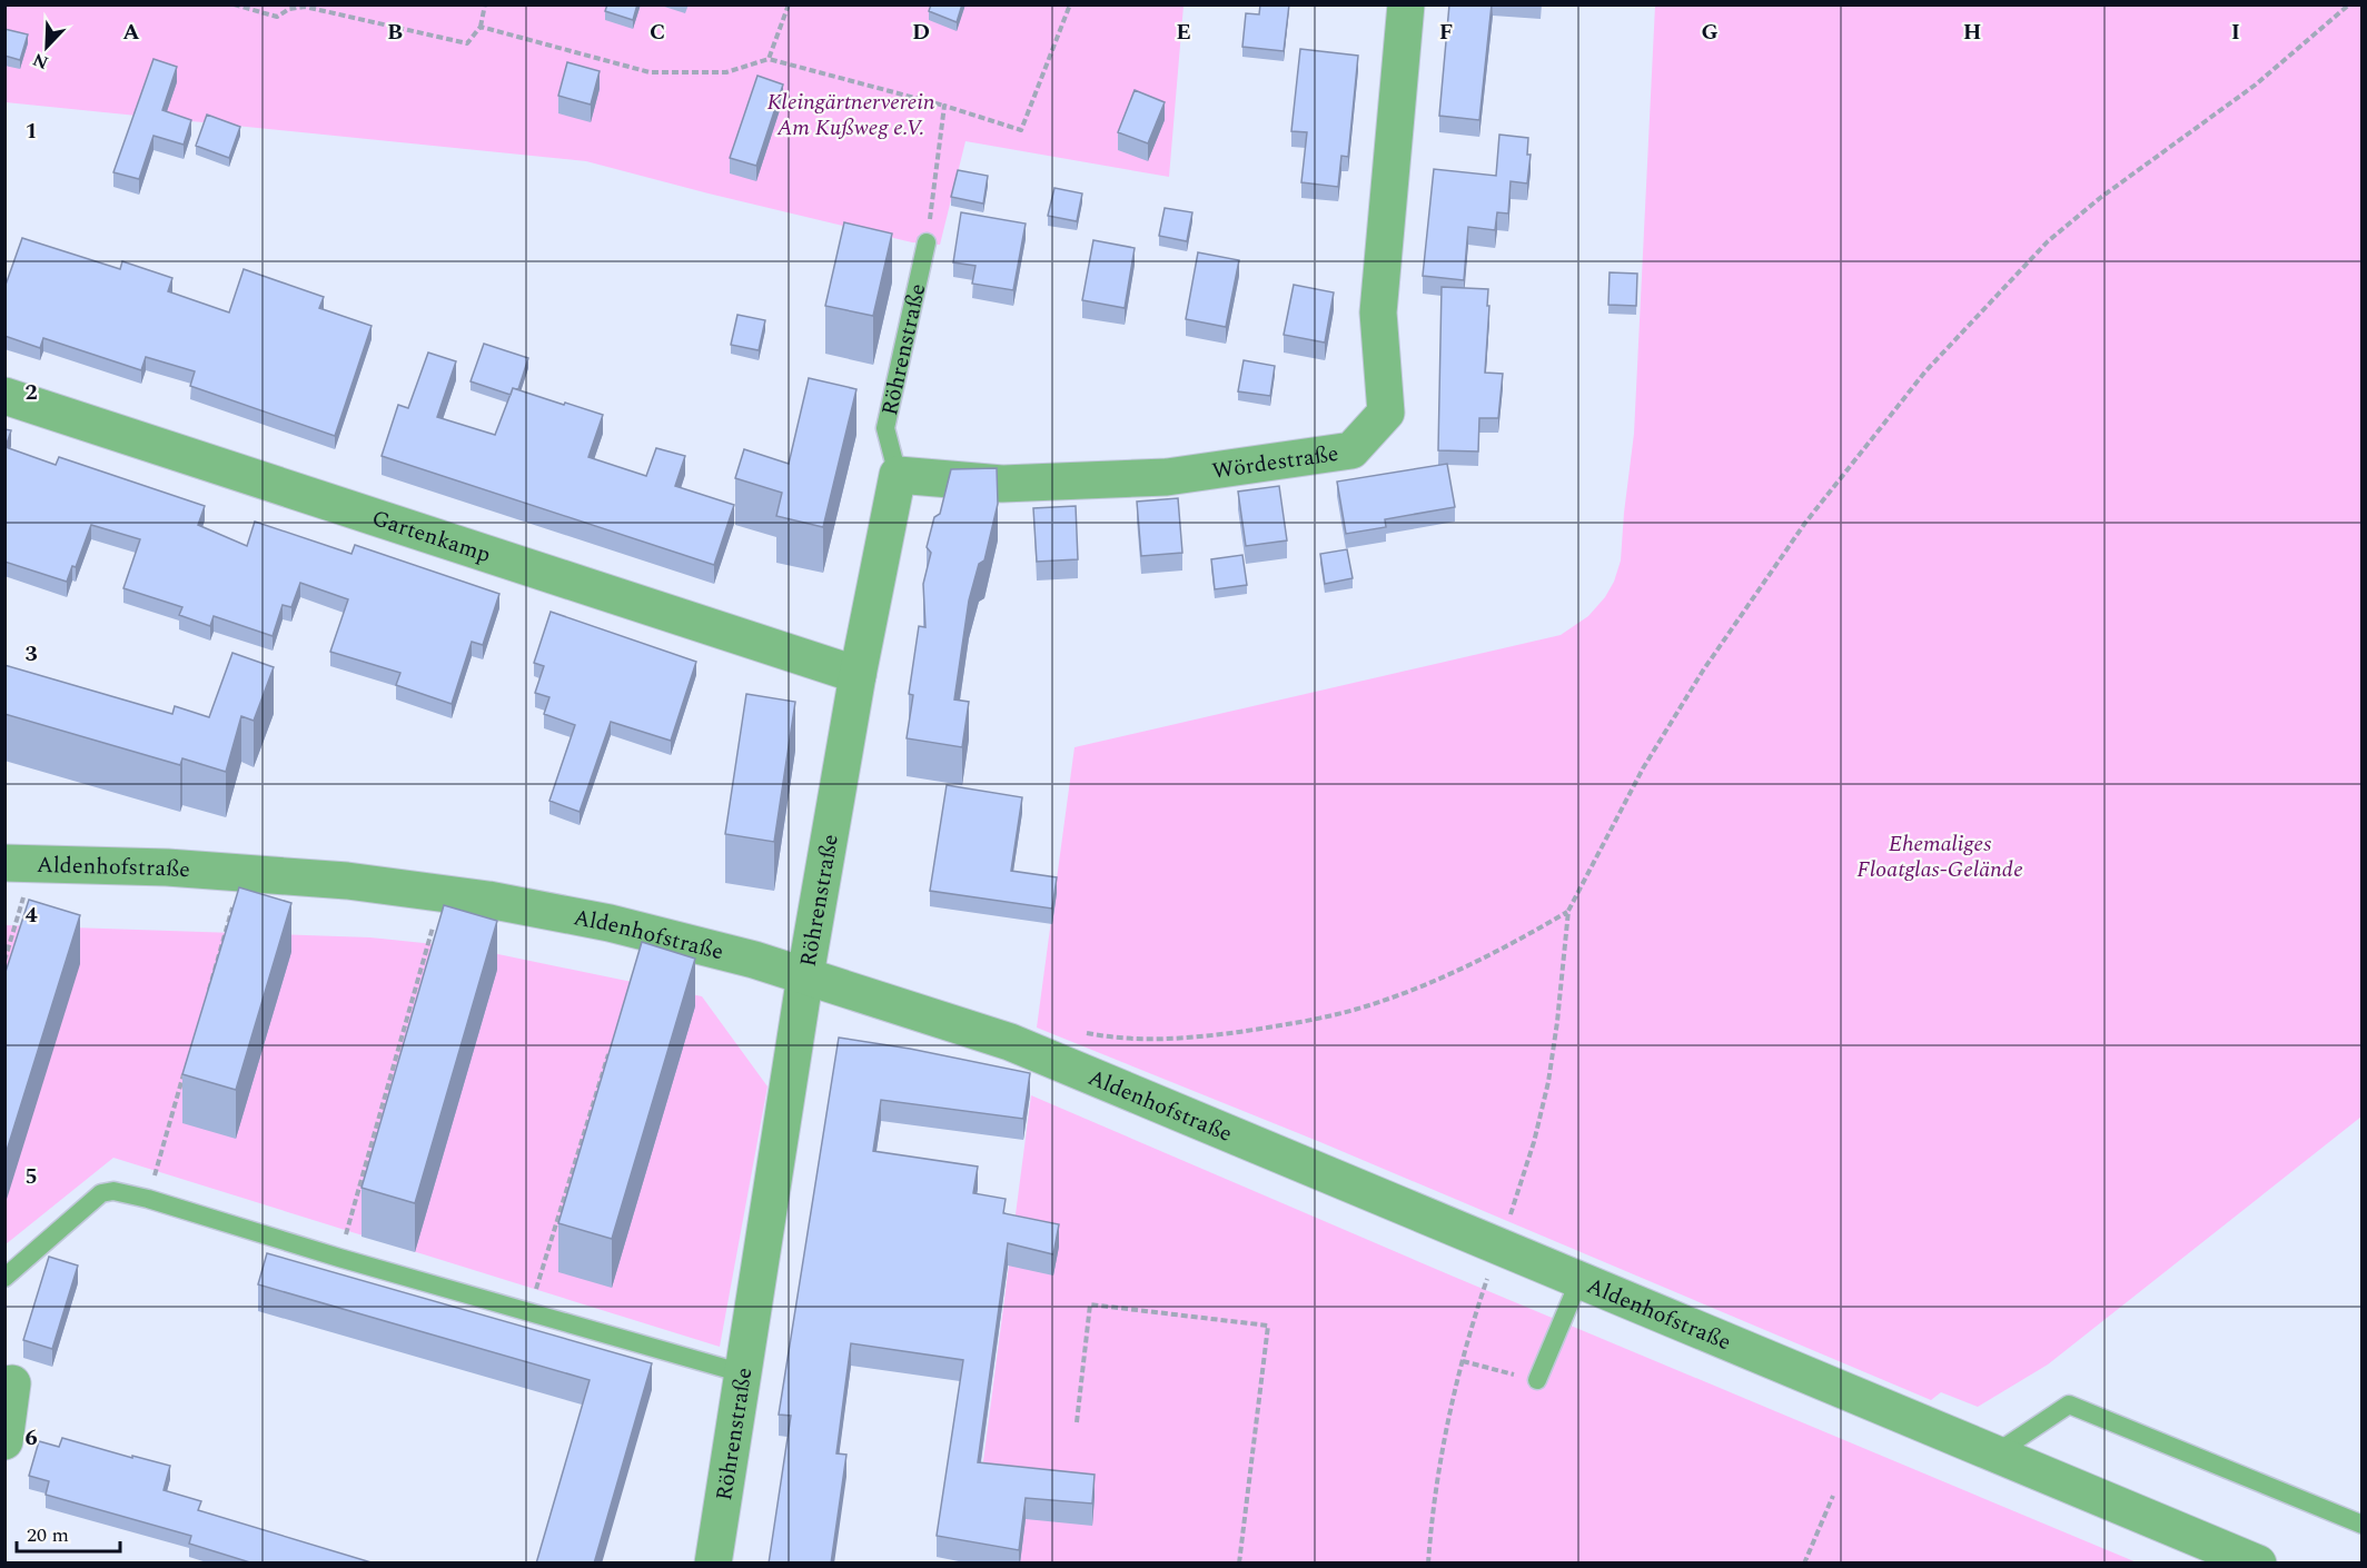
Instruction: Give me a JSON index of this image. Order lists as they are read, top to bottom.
{
  "streets": {
    "street": [
      "Röhrenstraße",
      "Wördestraße",
      "Gartenkamp",
      "Aldenhofstraße"
    ]
  },
  "crossings": [
    ["Röhrenstraße", "Wördestraße"],
    ["Röhrenstraße", "Gartenkamp"],
    ["Röhrenstraße", "Aldenhofstraße"]
  ],
  "parks": ["Kleingärtnerverein Am Kußweg e.V.", "Ehemaliges Floatglas-Gelände"],
  "scale_bar": "20 m",
  "north": "bottom left",
  "grid": {
    "columns": [
      "A",
      "B",
      "C",
      "D",
      "E",
      "F",
      "G",
      "H",
      "I"
    ],
    "rows": [
      "1",
      "2",
      "3",
      "4",
      "5",
      "6"
    ]
  }
}
